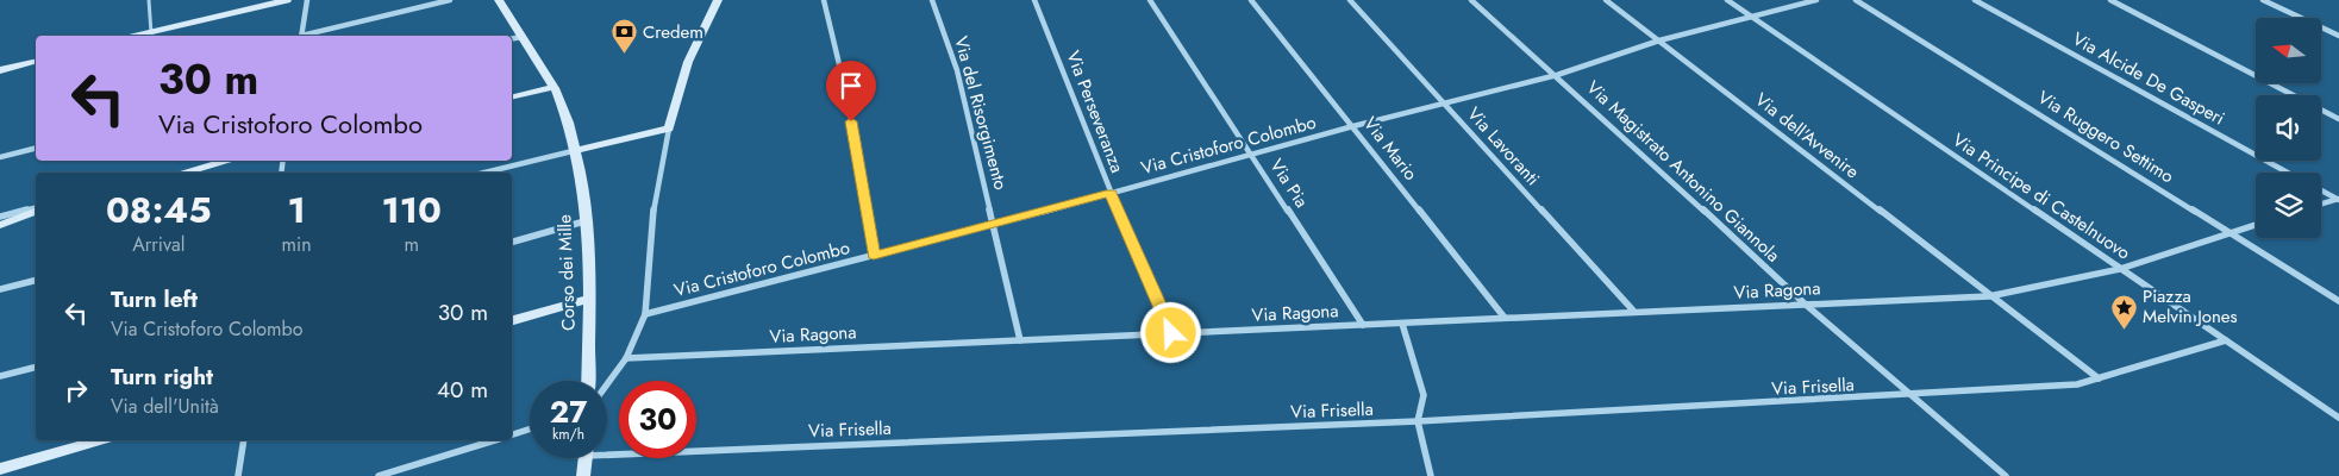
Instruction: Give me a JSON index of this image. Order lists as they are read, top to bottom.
{
  "streets": {
    "street": [
      "Via Alcide De Gasperi",
      "Via Perseveranza",
      "Via del Risorgimento",
      "Via dell'Avvenire",
      "Via Ruggero Settimo",
      "Via Cristoforo Colombo",
      "Via Lavoranti",
      "Via Mario",
      "Via Magistrato Antonino Giannola",
      "Via Pia",
      "Via Principe di Castelnuovo",
      "Corso dei Mille",
      "Via Ragona",
      "Via Frisella"
    ]
  },
  "crossings": [
    ["Via Perseveranza", "Via Cristoforo Colombo"],
    ["Via Perseveranza", "Via Ragona"],
    ["Via del Risorgimento", "Via Cristoforo Colombo"],
    ["Via del Risorgimento", "Via Ragona"],
    ["Via dell'Avvenire", "Via Cristoforo Colombo"],
    ["Via dell'Avvenire", "Via Ragona"],
    ["Via Cristoforo Colombo", "Via Lavoranti"],
    ["Via Cristoforo Colombo", "Via Mario"],
    ["Via Cristoforo Colombo", "Via Magistrato Antonino Giannola"],
    ["Via Cristoforo Colombo", "Via Pia"],
    ["Via Cristoforo Colombo", "Via Principe di Castelnuovo"],
    ["Via Lavoranti", "Via Ragona"],
    ["Via Mario", "Via Ragona"],
    ["Via Magistrato Antonino Giannola", "Via Ragona"],
    ["Via Magistrato Antonino Giannola", "Via Frisella"],
    ["Via Pia", "Via Ragona"],
    ["Via Principe di Castelnuovo", "Via Ragona"],
    ["Via Principe di Castelnuovo", "Via Frisella"]
  ],
  "places": {
    "bank": ["Credem"],
    "place": ["Piazza Melvin Jones"]
  },
  "north": "left",
  "page": {
    "turn": ["30 m", "Via Cristoforo Colombo"],
    "eta": [
      "08:45",
      "Arrival",
      "1",
      "min",
      "110",
      "m"
    ],
    "list": [
      {
        "name": "Turn left",
        "note": "Via Cristoforo Colombo",
        "value": "30 m"
      },
      {
        "name": "Turn right",
        "note": "Via dell'Unità",
        "value": "40 m"
      }
    ],
    "speed": "27 km/h",
    "limit": "30"
  }
}
